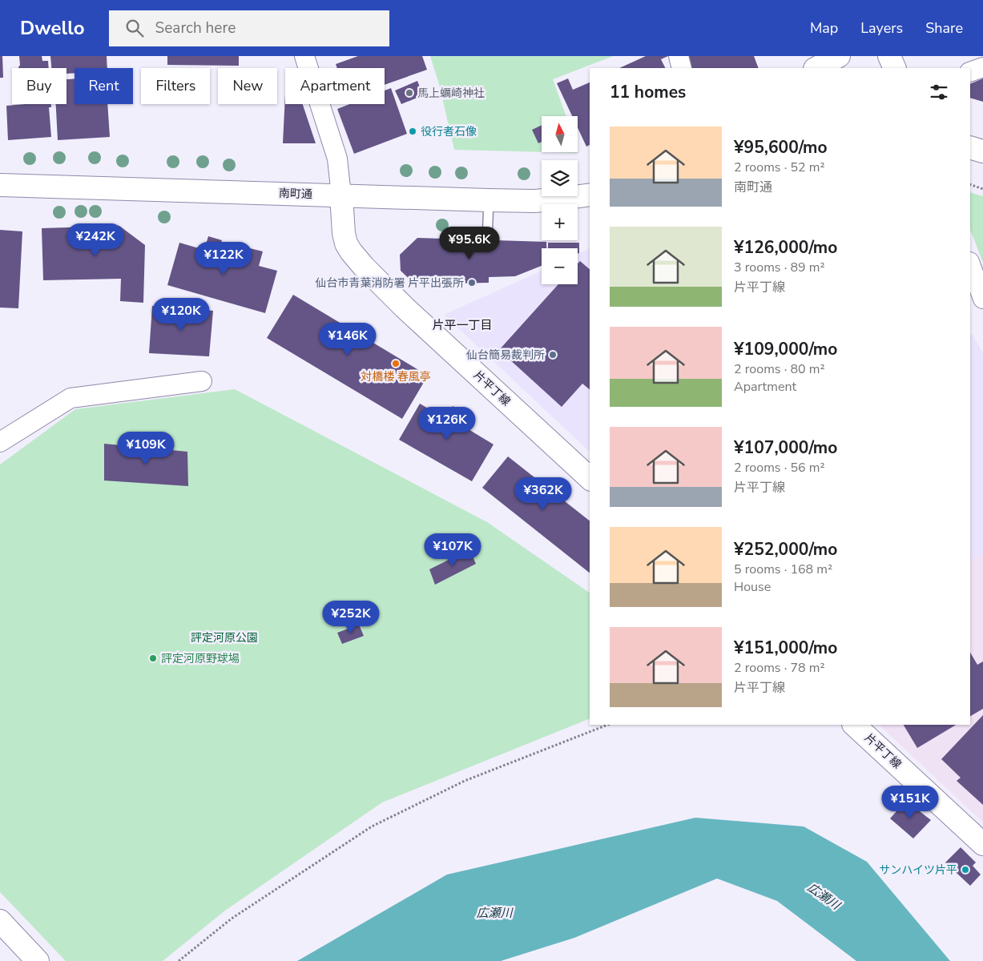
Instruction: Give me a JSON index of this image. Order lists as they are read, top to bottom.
{
  "streets": {
    "street": ["南町通", "片平丁線"]
  },
  "crossings": [
    ["南町通", "片平丁線"]
  ],
  "districts": ["片平一丁目"],
  "water": ["広瀬川"],
  "parks": ["評定河原公園"],
  "places": [
    "馬上蠣崎神社",
    "役行者石像",
    "仙台市青葉消防署 片平出張所",
    "仙台簡易裁判所",
    "対橋楼 春風亭",
    "評定河原野球場",
    "サンハイツ片平"
  ],
  "north": "top",
  "page": {
    "header": "Dwello",
    "search": "Search here",
    "nav": ["Map", "Layers", "Share"],
    "chip": [
      "Buy",
      "Rent",
      "Filters",
      "New",
      "Apartment"
    ],
    "heading": "11 homes",
    "map_buttons": ["+", "−"],
    "list": [
      {
        "name": "¥95,600/mo",
        "note": "2 rooms · 52 m² · 南町通"
      },
      {
        "name": "¥126,000/mo",
        "note": "3 rooms · 89 m² · 片平丁線"
      },
      {
        "name": "¥109,000/mo",
        "note": "2 rooms · 80 m² · Apartment"
      },
      {
        "name": "¥107,000/mo",
        "note": "2 rooms · 56 m² · 片平丁線"
      },
      {
        "name": "¥252,000/mo",
        "note": "5 rooms · 168 m² · House"
      },
      {
        "name": "¥151,000/mo",
        "note": "2 rooms · 78 m² · 片平丁線"
      }
    ],
    "price": [
      "¥242K",
      "¥95.6K",
      "¥122K",
      "¥120K",
      "¥146K",
      "¥126K",
      "¥109K",
      "¥362K",
      "¥107K",
      "¥252K",
      "¥151K"
    ]
  }
}
